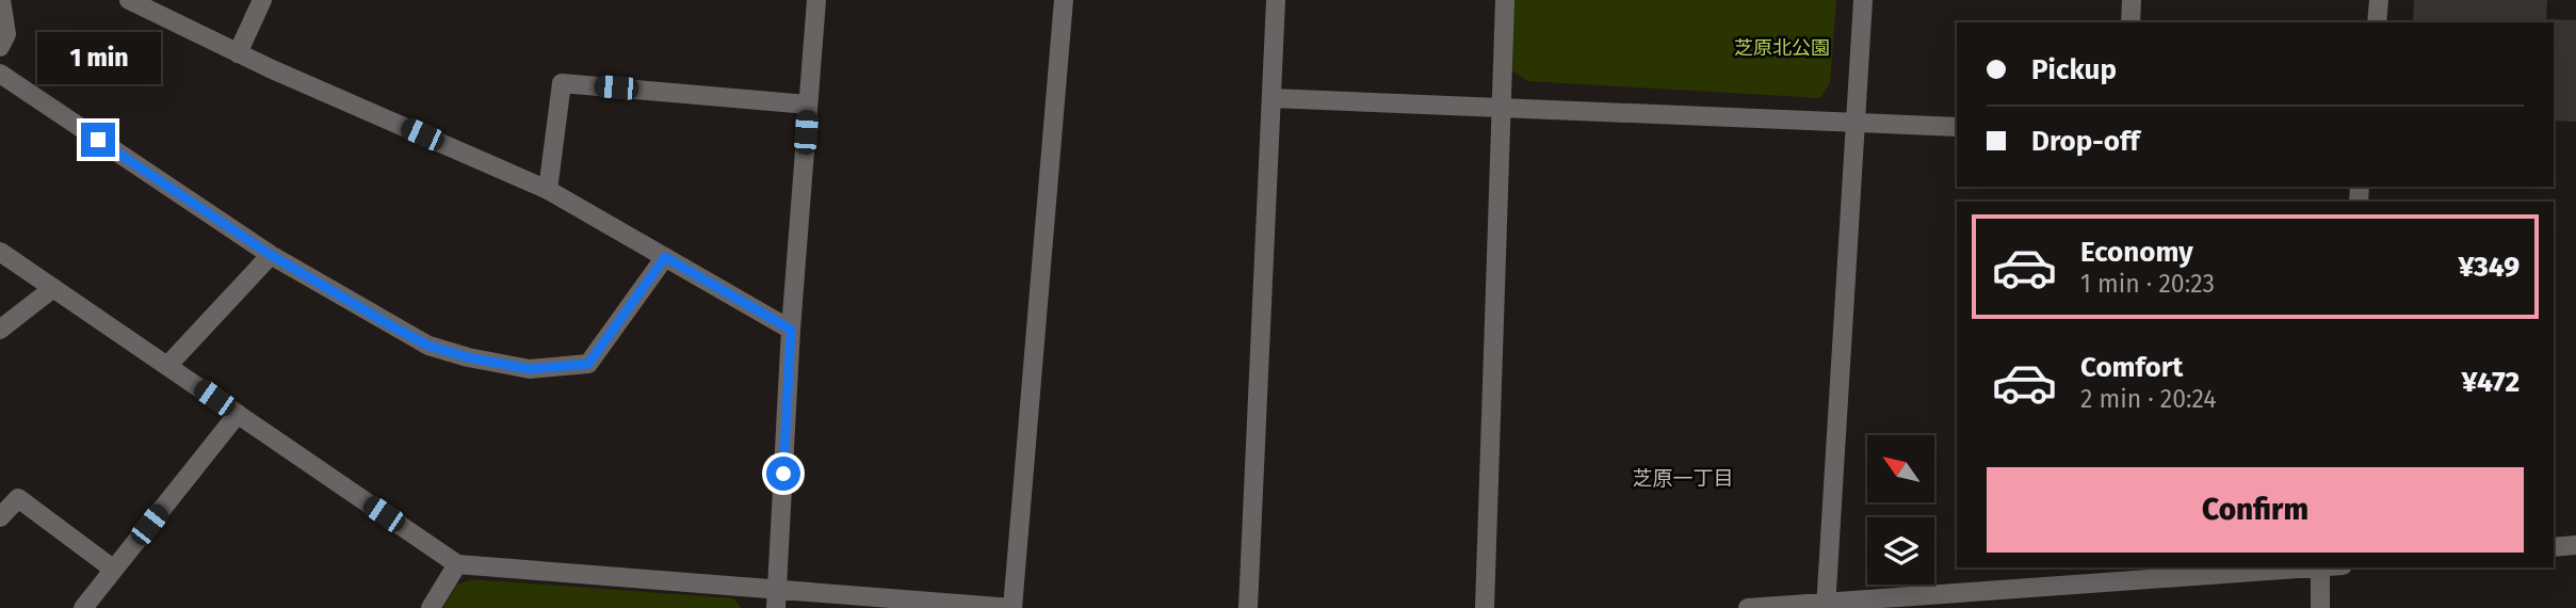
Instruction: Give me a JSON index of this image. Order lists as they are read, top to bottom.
{
  "districts": ["芝原一丁目"],
  "parks": ["芝原北公園"],
  "north": "top left",
  "page": {
    "banner": ["Pickup", "Drop-off"],
    "bubble": "1 min",
    "list": [
      {
        "name": "Economy",
        "note": "1 min · 20:23",
        "value": "¥349"
      },
      {
        "name": "Comfort",
        "note": "2 min · 20:24",
        "value": "¥472"
      }
    ],
    "buttons": "Confirm"
  }
}
